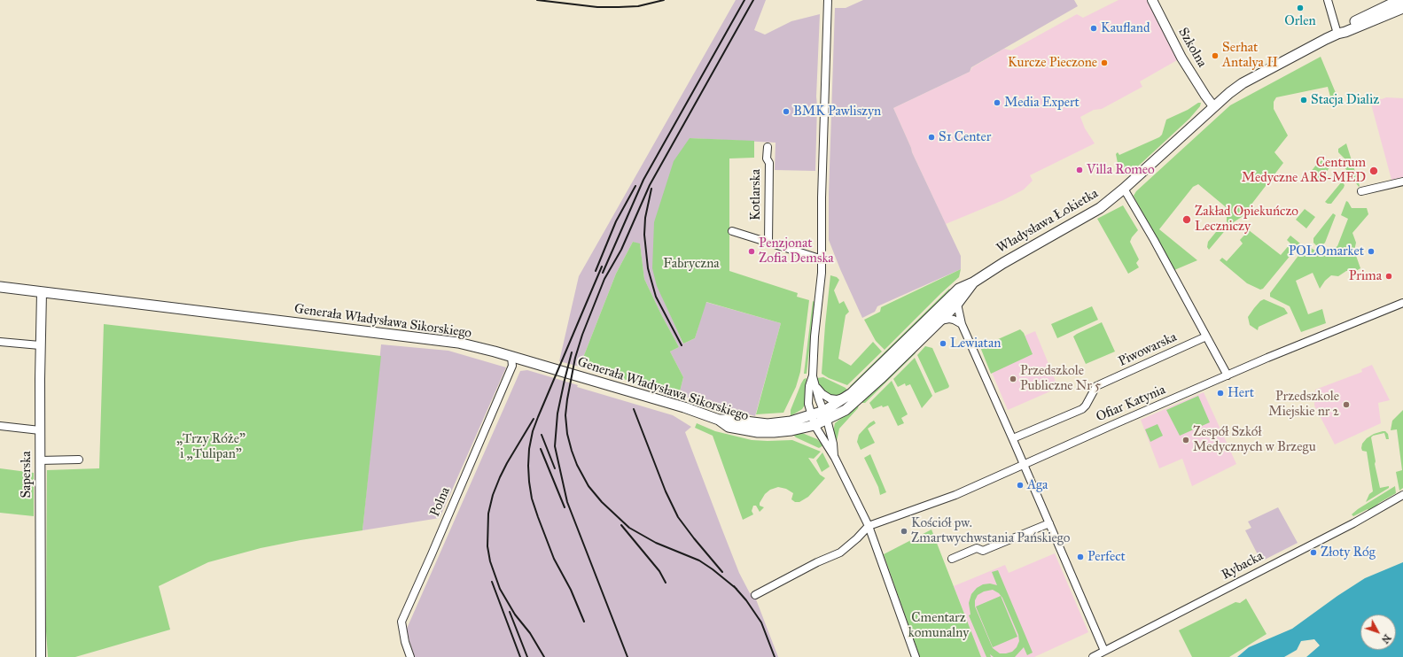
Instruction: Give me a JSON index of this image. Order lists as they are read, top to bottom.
{
  "streets": {
    "main road": ["Władysława Łokietka", "Generała Władysława Sikorskiego"],
    "street": [
      "Szkolna",
      "Kotlarska",
      "Piwowarska",
      "Ofiar Katynia",
      "Saperska",
      "Polna",
      "Rybacka"
    ]
  },
  "crossings": [
    ["Szkolna", "Władysława Łokietka"],
    ["Władysława Łokietka", "Generała Władysława Sikorskiego"],
    ["Generała Władysława Sikorskiego", "Saperska"],
    ["Generała Władysława Sikorskiego", "Polna"]
  ],
  "parks": ["Fabryczna", "„Trzy Róże” i „Tulipan”", "Cmentarz komunalny"],
  "places": [
    "Orlen",
    "Kaufland",
    "Serhat Antalya II",
    "Kurcze Pieczone",
    "Stacja Dializ",
    "Media Expert",
    "BMK Pawliszyn",
    "S1 Center",
    "Villa Romeo",
    "Centrum Medyczne ARS-MED",
    "Zakład Opiekuńczo Leczniczy",
    "Penzjonat Zofia Demska",
    "POLOmarket",
    "Prima",
    "Lewiatan",
    "Przedszkole Publiczne Nr 5",
    "Hert",
    "Przedszkole Miejskie nr 2",
    "Zespół Szkół Medycznych w Brzegu",
    "Aga",
    "Kościół pw. Zmartwychwstania Pańskiego",
    "Złoty Róg",
    "Perfect"
  ],
  "north": "bottom right"
}
